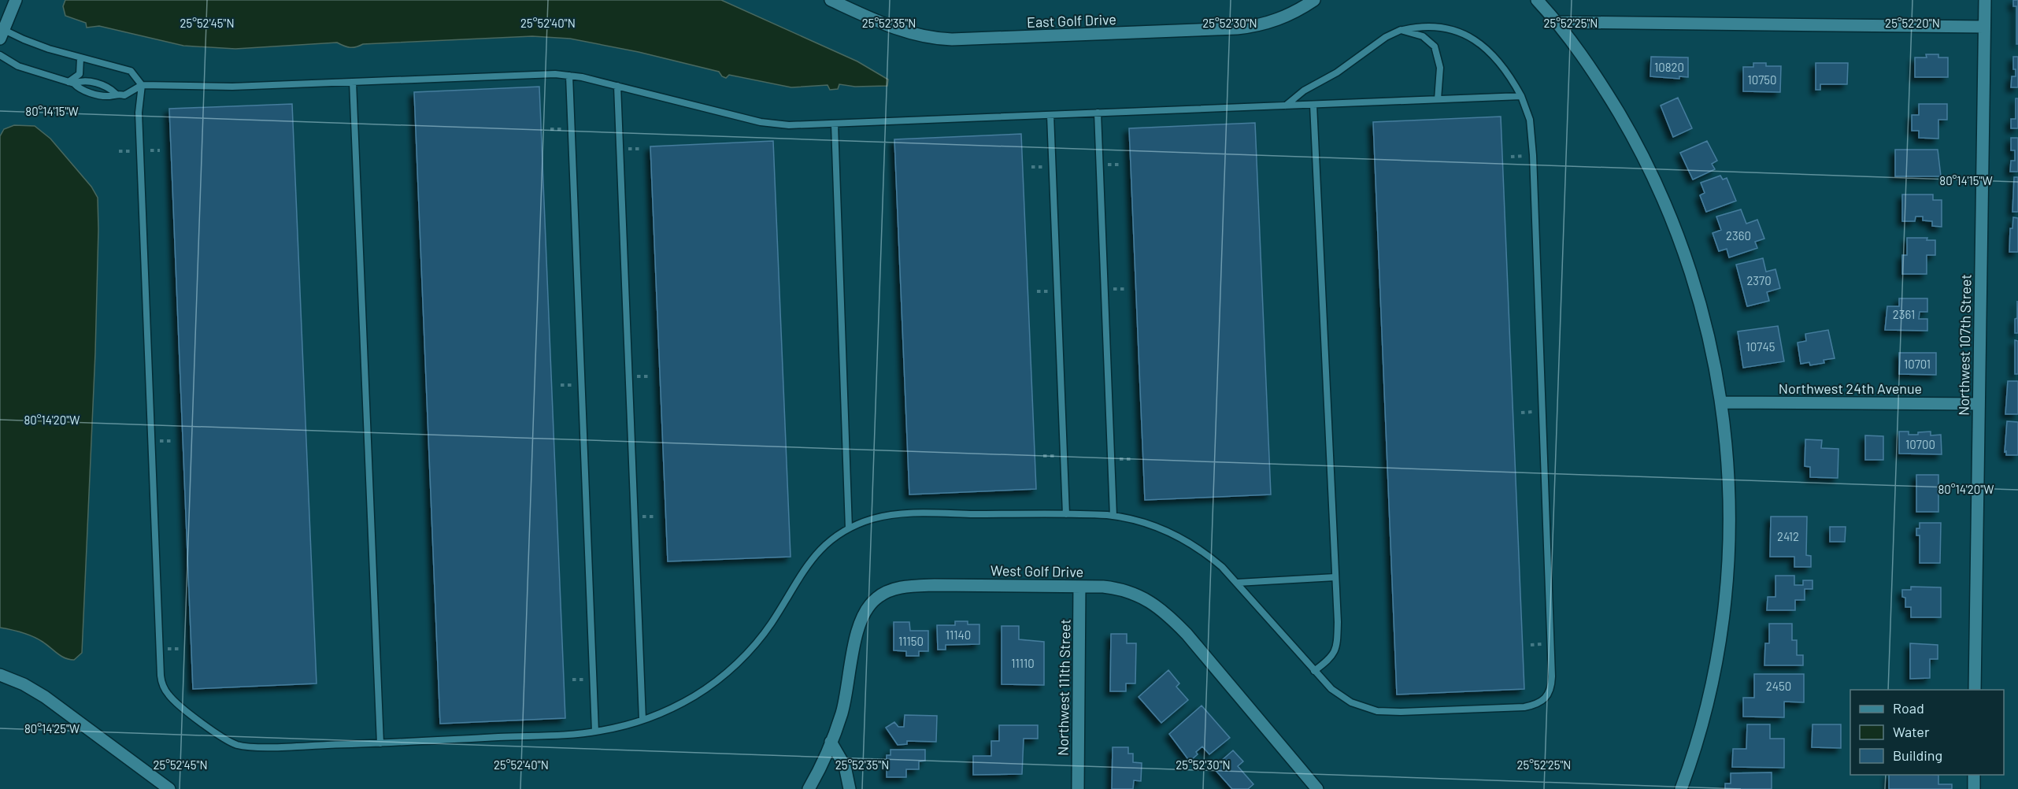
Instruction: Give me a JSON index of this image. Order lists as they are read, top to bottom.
{
  "streets": {
    "street": [
      "East Golf Drive",
      "Northwest 107th Street",
      "Northwest 24th Avenue",
      "West Golf Drive",
      "Northwest 111th Street"
    ]
  },
  "crossings": [
    ["Northwest 107th Street", "Northwest 24th Avenue"],
    ["West Golf Drive", "Northwest 111th Street"]
  ],
  "house_numbers": [
    "10820",
    "10750",
    "2360",
    "2370",
    "2361",
    "10745",
    "10701",
    "10700",
    "2412",
    "11140",
    "11150",
    "11110",
    "2450"
  ],
  "legend": ["Road", "Water", "Building"],
  "coordinates": [
    "25°52'45\"N",
    "25°52'40\"N",
    "25°52'35\"N",
    "25°52'30\"N",
    "25°52'25\"N",
    "25°52'20\"N",
    "80°14'15\"W",
    "80°14'20\"W",
    "80°14'25\"W"
  ]
}
